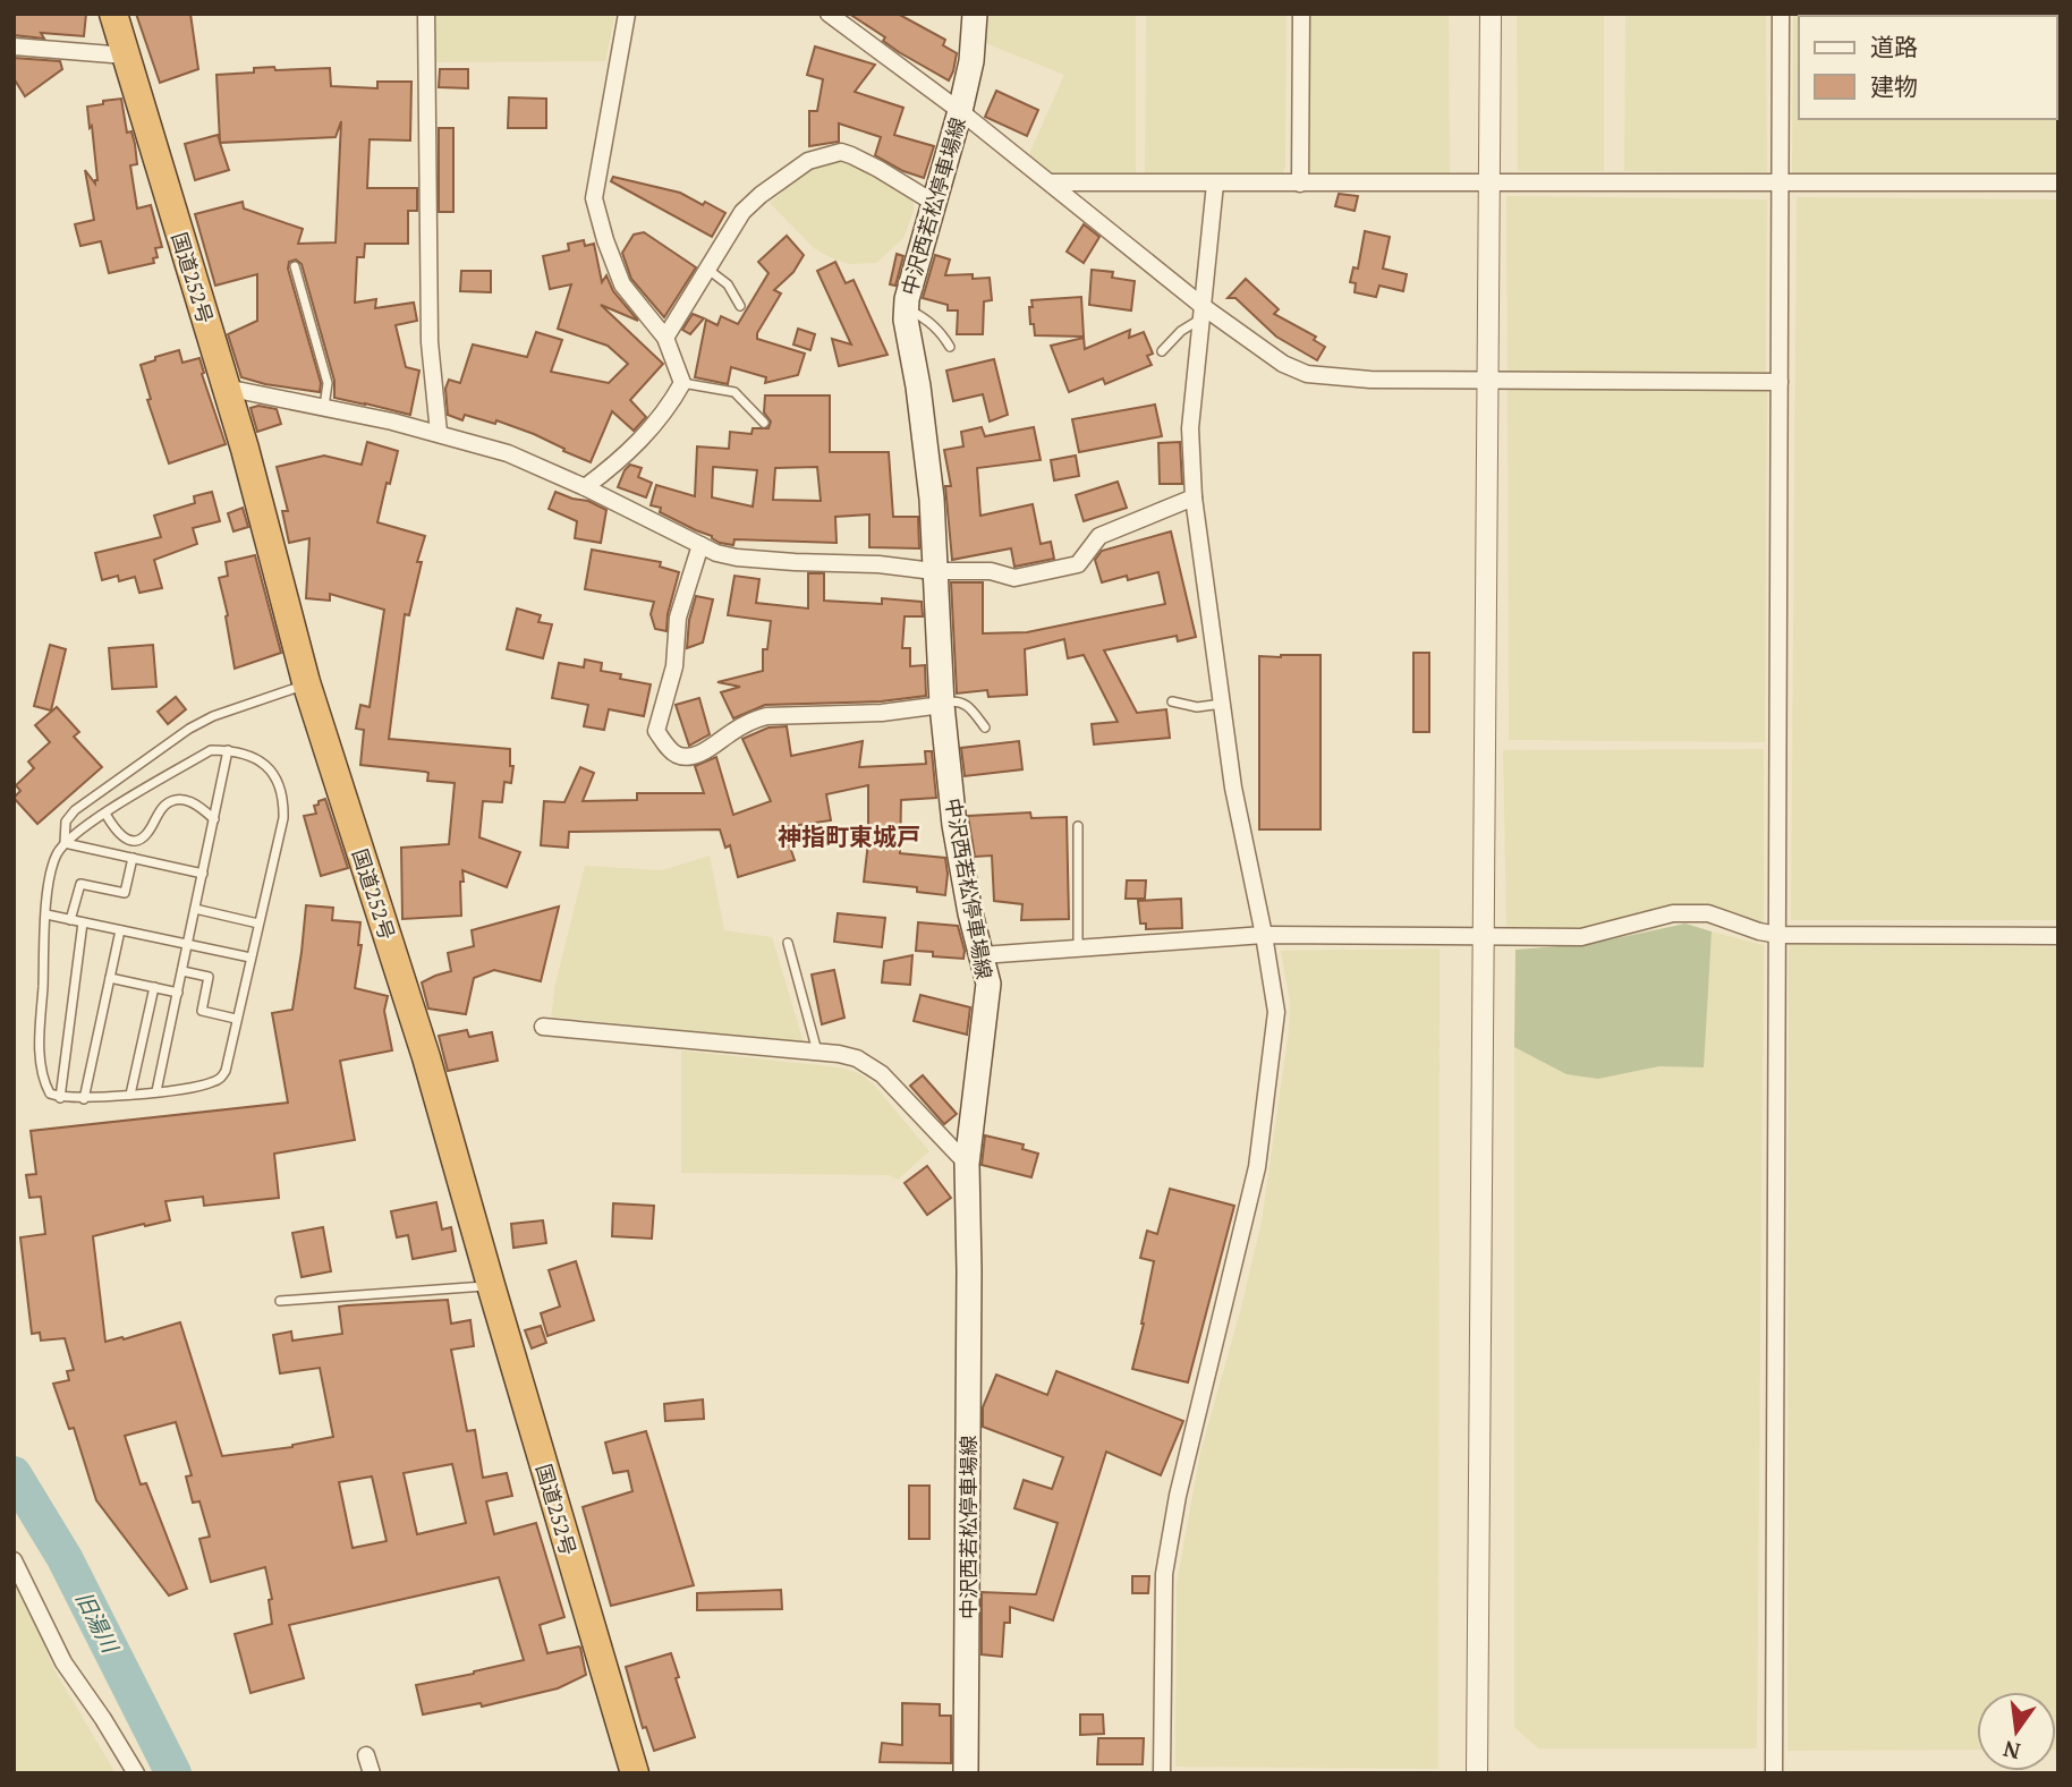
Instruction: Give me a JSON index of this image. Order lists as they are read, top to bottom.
{
  "streets": {
    "highway": ["国道252号"],
    "main road": ["中沢西若松停車場線"]
  },
  "districts": ["神指町東城戸"],
  "water": ["旧湯川"],
  "legend": ["道路", "建物"],
  "north": "bottom"
}
